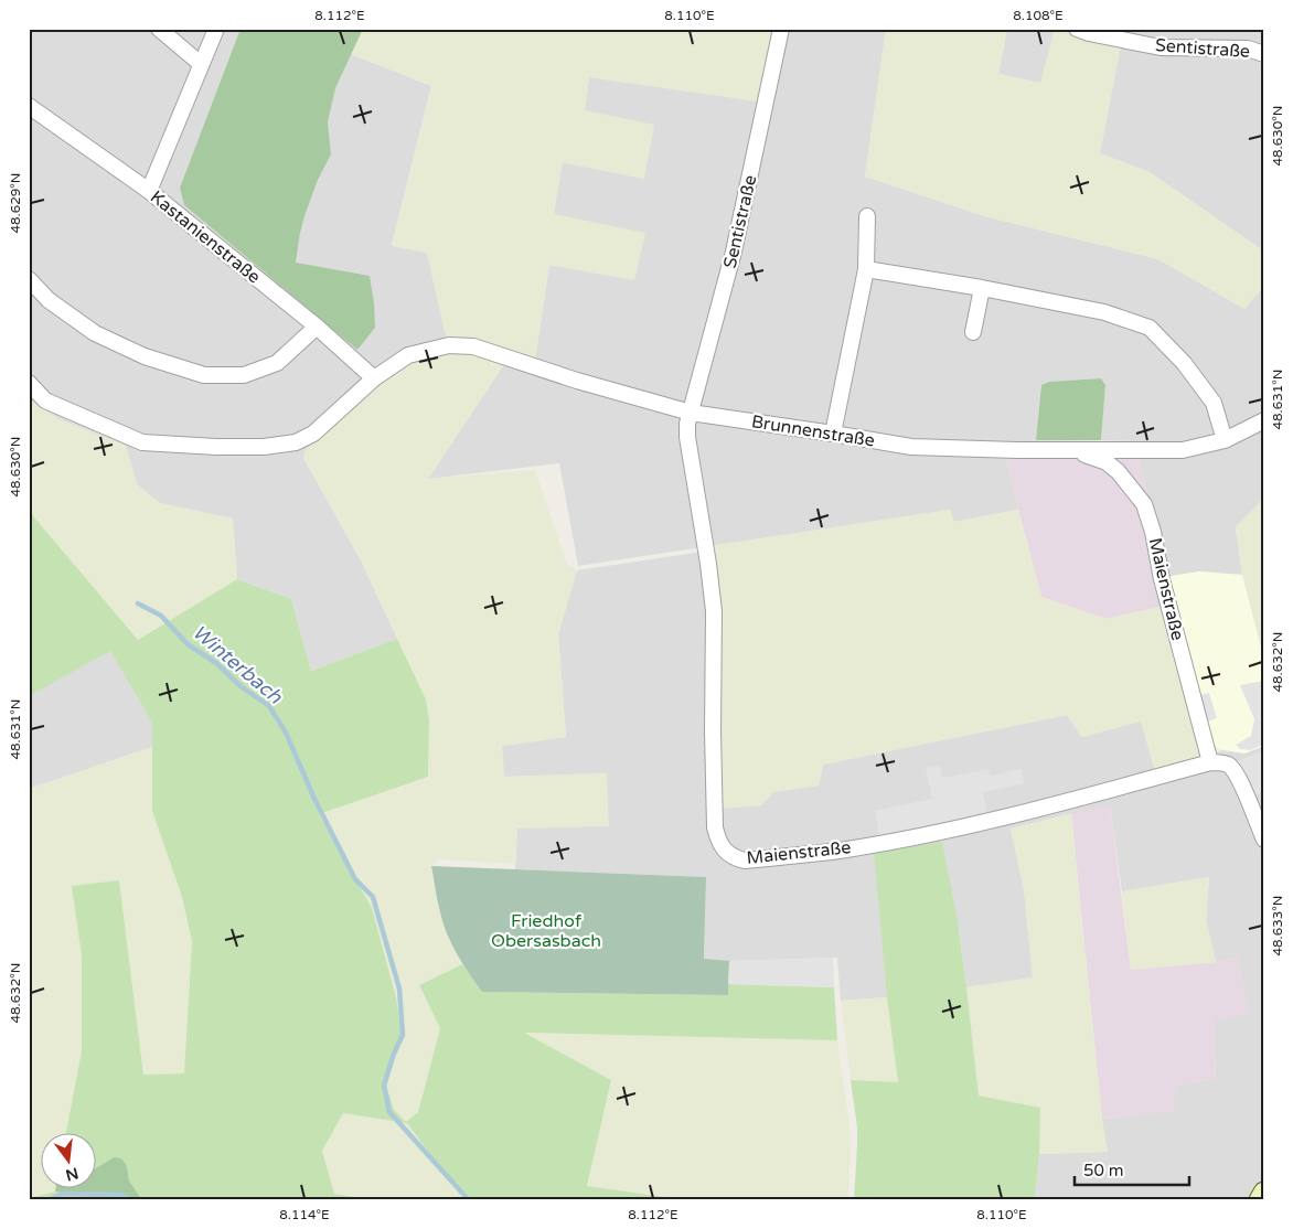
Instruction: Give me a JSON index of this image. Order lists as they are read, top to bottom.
{
  "streets": {
    "street": [
      "Sentistraße",
      "Kastanienstraße",
      "Brunnenstraße",
      "Maienstraße"
    ]
  },
  "crossings": [
    ["Sentistraße", "Brunnenstraße"],
    ["Sentistraße", "Maienstraße"],
    ["Kastanienstraße", "Brunnenstraße"],
    ["Brunnenstraße", "Maienstraße"]
  ],
  "water": ["Winterbach"],
  "parks": ["Friedhof Obersasbach"],
  "scale_bar": "50 m",
  "north": "bottom",
  "coordinates": [
    "8.112°E",
    "8.110°E",
    "8.108°E",
    "48.630°N",
    "48.629°N",
    "48.631°N",
    "48.632°N",
    "48.633°N",
    "8.114°E"
  ]
}
